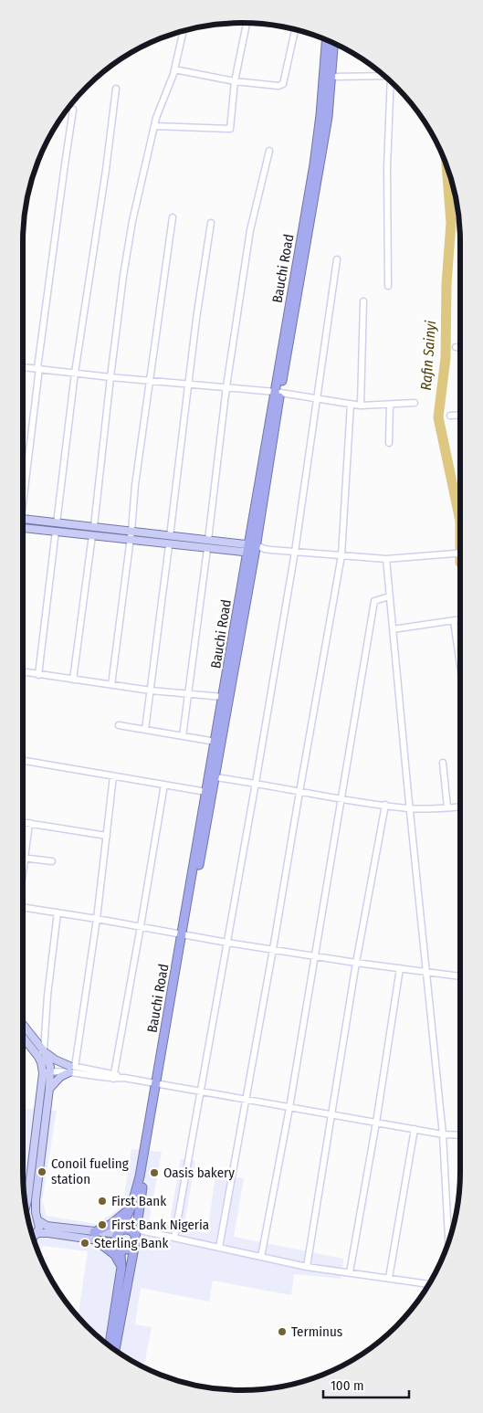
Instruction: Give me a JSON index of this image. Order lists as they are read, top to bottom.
{
  "streets": {
    "highway": ["Bauchi Road"]
  },
  "water": ["Rafin Sainyi"],
  "places": [
    "Conoil fueling station",
    "Oasis bakery",
    "First Bank",
    "First Bank Nigeria",
    "Sterling Bank",
    "Terminus"
  ],
  "scale_bar": "100 m"
}
